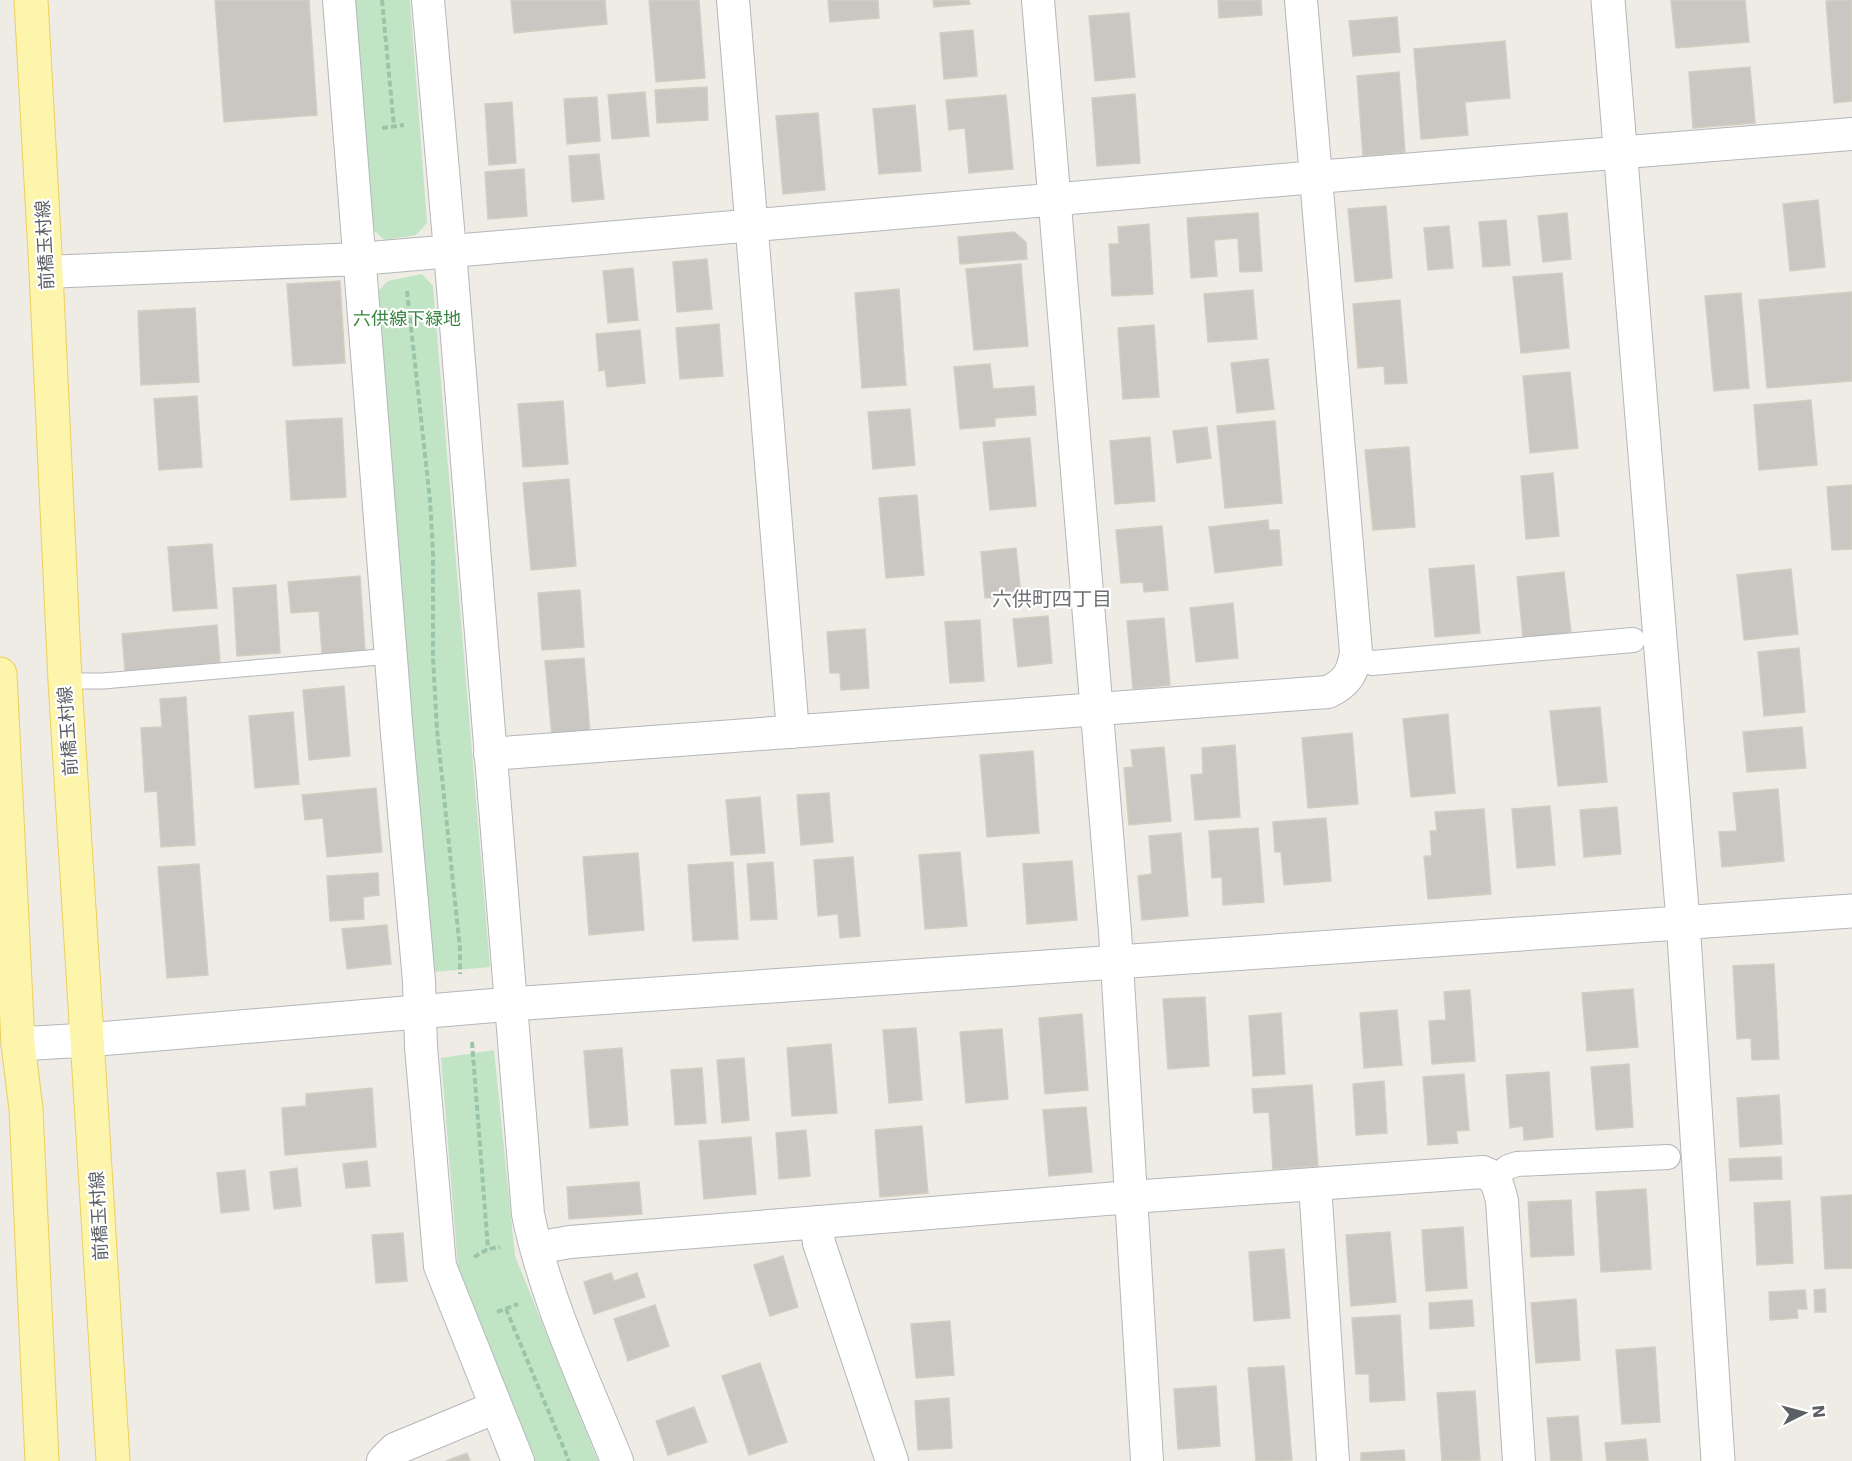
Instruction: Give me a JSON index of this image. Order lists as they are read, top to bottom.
{
  "streets": {
    "main road": ["前橋玉村線"]
  },
  "districts": ["六供町四丁目"],
  "parks": ["六供線下緑地"],
  "north": "right"
}
